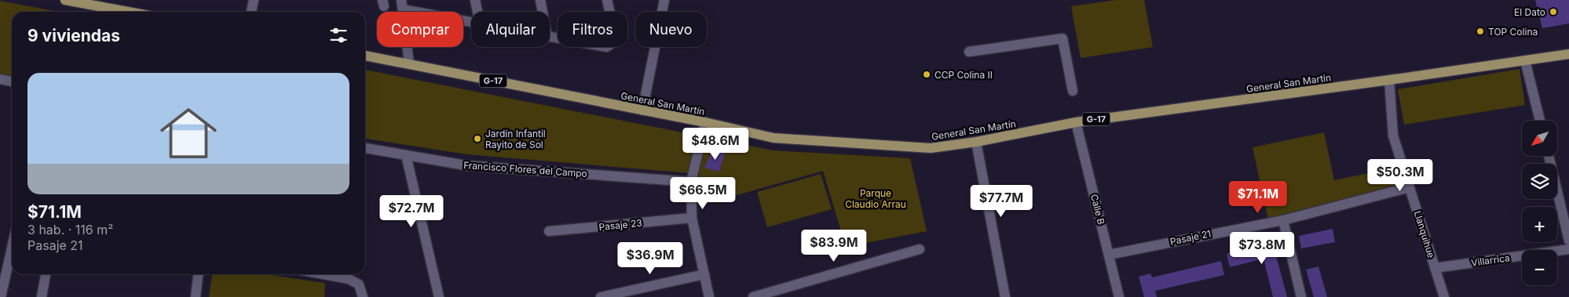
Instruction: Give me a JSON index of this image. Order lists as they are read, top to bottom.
{
  "streets": {
    "main road": ["G-17", "General San Martín"],
    "street": [
      "Francisco Flores del Campo",
      "Calle B",
      "Pasaje 23",
      "Llanquihue",
      "Pasaje 21",
      "Villarrica"
    ]
  },
  "crossings": [
    ["General San Martín", "Calle B"],
    ["General San Martín", "Llanquihue"],
    ["Calle B", "Pasaje 21"],
    ["Llanquihue", "Pasaje 21"],
    ["Llanquihue", "Villarrica"]
  ],
  "parks": ["Parque Claudio Arrau"],
  "places": [
    "El Dato",
    "TOP Colina",
    "CCP Colina II",
    "Jardín Infantil Rayito de Sol"
  ],
  "north": "bottom left",
  "page": {
    "chip": [
      "Comprar",
      "Alquilar",
      "Filtros",
      "Nuevo"
    ],
    "heading": "9 viviendas",
    "list": [
      {
        "name": "$71.1M",
        "note": "3 hab. · 116 m² · Pasaje 21"
      }
    ],
    "map_buttons": ["+", "−"],
    "price": [
      "$48.6M",
      "$50.3M",
      "$66.5M",
      "$71.1M",
      "$77.7M",
      "$72.7M",
      "$83.9M",
      "$73.8M",
      "$36.9M"
    ]
  }
}
